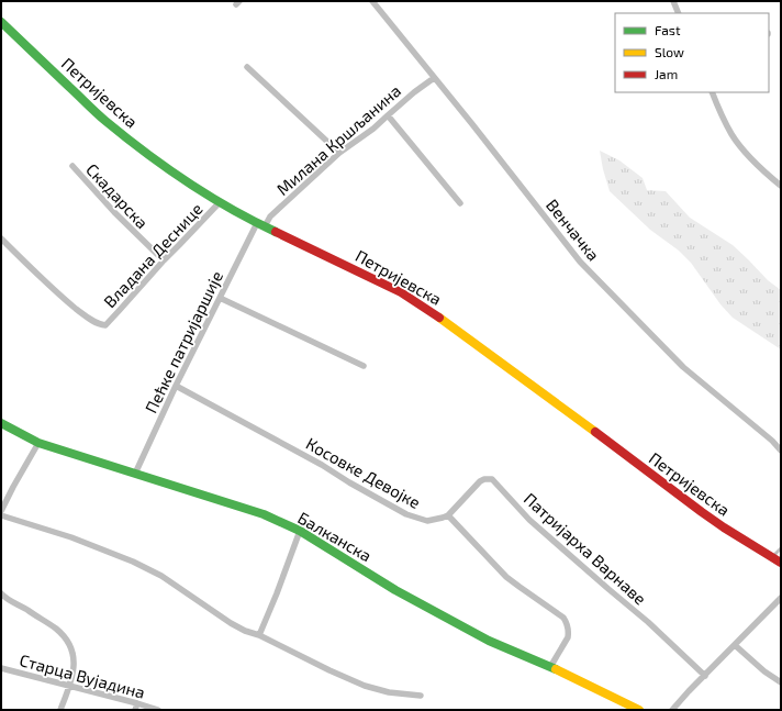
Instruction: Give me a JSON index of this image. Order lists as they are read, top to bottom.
{
  "streets": {
    "main road": ["Петријевска", "Балканска"],
    "street": [
      "Милана Кршљанина",
      "Скадарска",
      "Венчачка",
      "Владана Деснице",
      "Пећке патријаршије",
      "Косовке Девојке",
      "Патријарха Варнаве",
      "Старца Вујадина"
    ]
  },
  "crossings": [
    ["Петријевска", "Милана Кршљанина"],
    ["Петријевска", "Владана Деснице"],
    ["Петријевска", "Пећке патријаршије"],
    ["Милана Кршљанина", "Венчачка"],
    ["Милана Кршљанина", "Пећке патријаршије"],
    ["Скадарска", "Владана Деснице"],
    ["Пећке патријаршије", "Косовке Девојке"],
    ["Пећке патријаршије", "Балканска"],
    ["Косовке Девојке", "Патријарха Варнаве"]
  ],
  "legend": ["Fast", "Slow", "Jam"]
}
